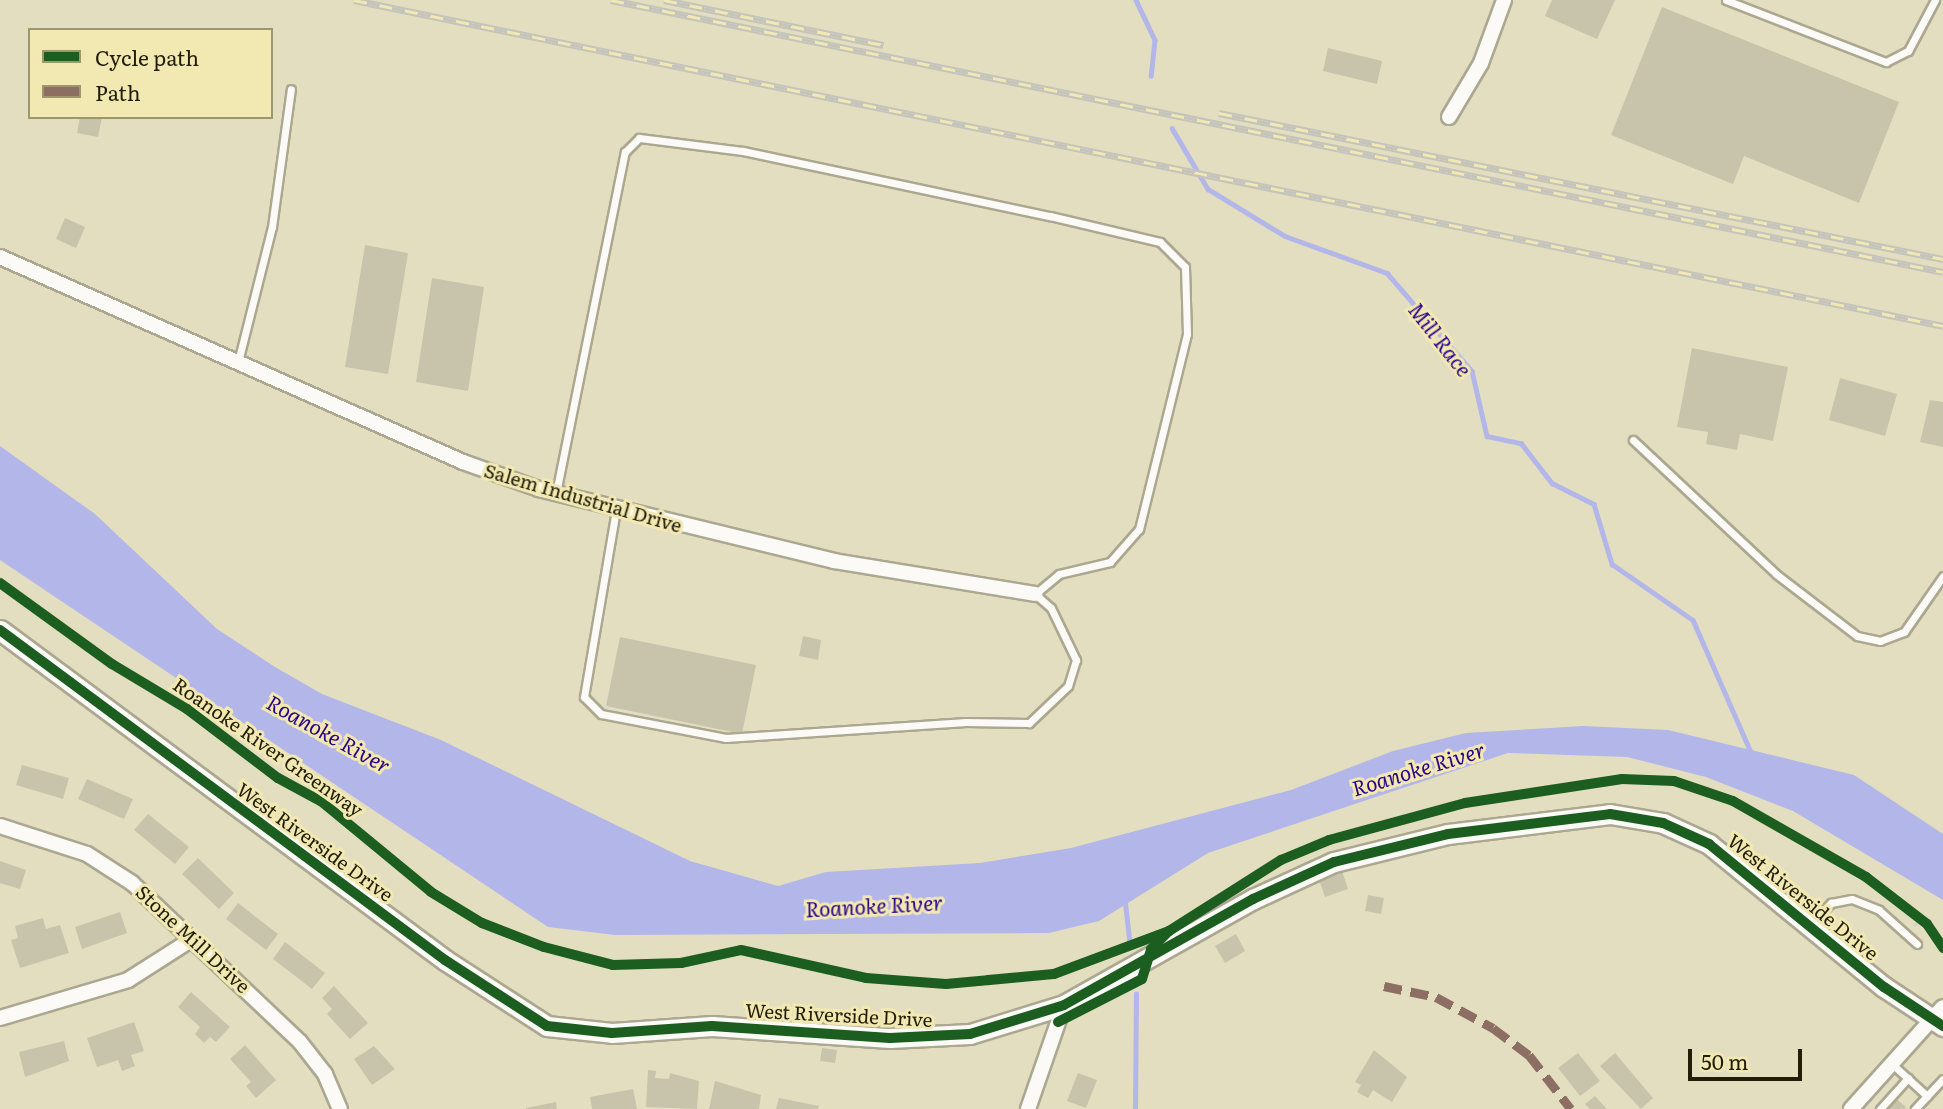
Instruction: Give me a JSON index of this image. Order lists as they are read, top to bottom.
{
  "streets": {
    "street": ["Salem Industrial Drive", "West Riverside Drive", "Stone Mill Drive"],
    "cycle path": ["Roanoke River Greenway"]
  },
  "water": ["Mill Race", "Roanoke River"],
  "legend": ["Cycle path", "Path"],
  "scale_bar": "50 m"
}
